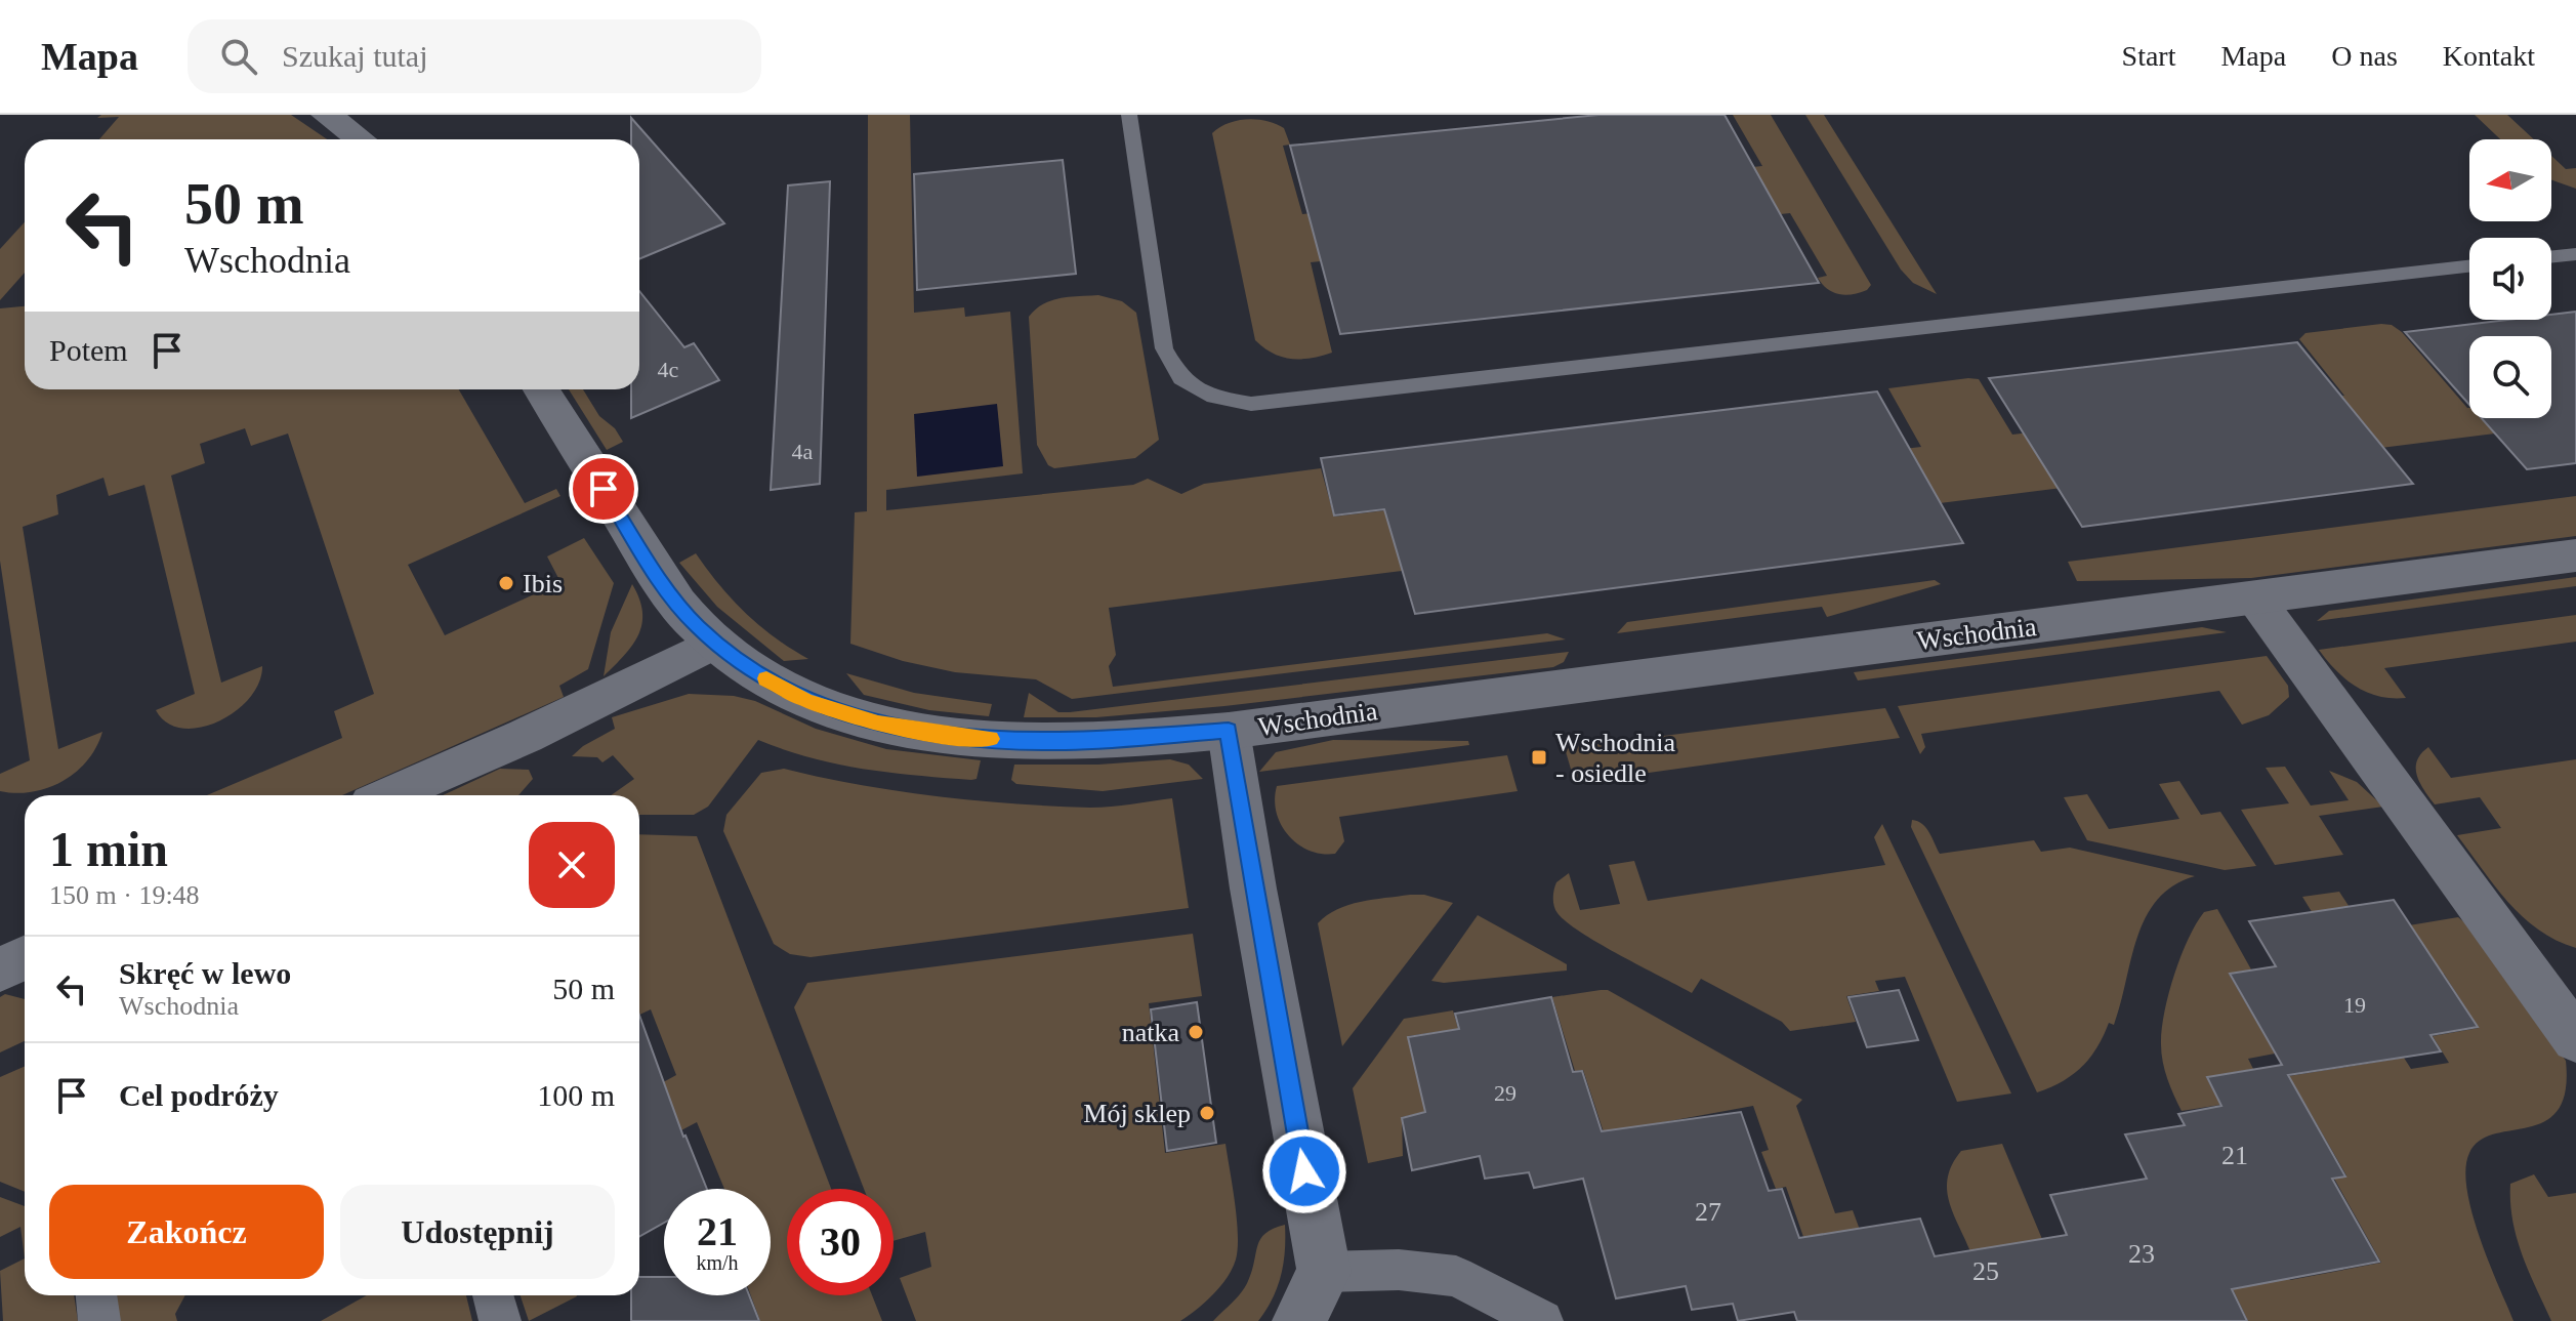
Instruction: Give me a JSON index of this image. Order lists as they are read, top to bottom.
{
  "streets": {
    "street": ["Wschodnia"]
  },
  "places": {
    "other": ["Ibis", "natka", "Mój sklep"],
    "transit": ["Wschodnia - osiedle"]
  },
  "house_numbers": [
    "4c",
    "4a",
    "19",
    "29",
    "21",
    "27",
    "23",
    "25"
  ],
  "north": "left",
  "page": {
    "header": "Mapa",
    "search": "Szukaj tutaj",
    "nav": [
      "Start",
      "Mapa",
      "O nas",
      "Kontakt"
    ],
    "turn": ["50 m", "Wschodnia"],
    "then": "Potem",
    "heading": ["1 min", "150 m · 19:48"],
    "list": [
      {
        "name": "Skręć w lewo",
        "note": "Wschodnia",
        "value": "50 m"
      },
      {
        "name": "Cel podróży",
        "value": "100 m"
      }
    ],
    "buttons": ["Zakończ", "Udostępnij"],
    "speed": "21 km/h",
    "limit": "30"
  }
}
